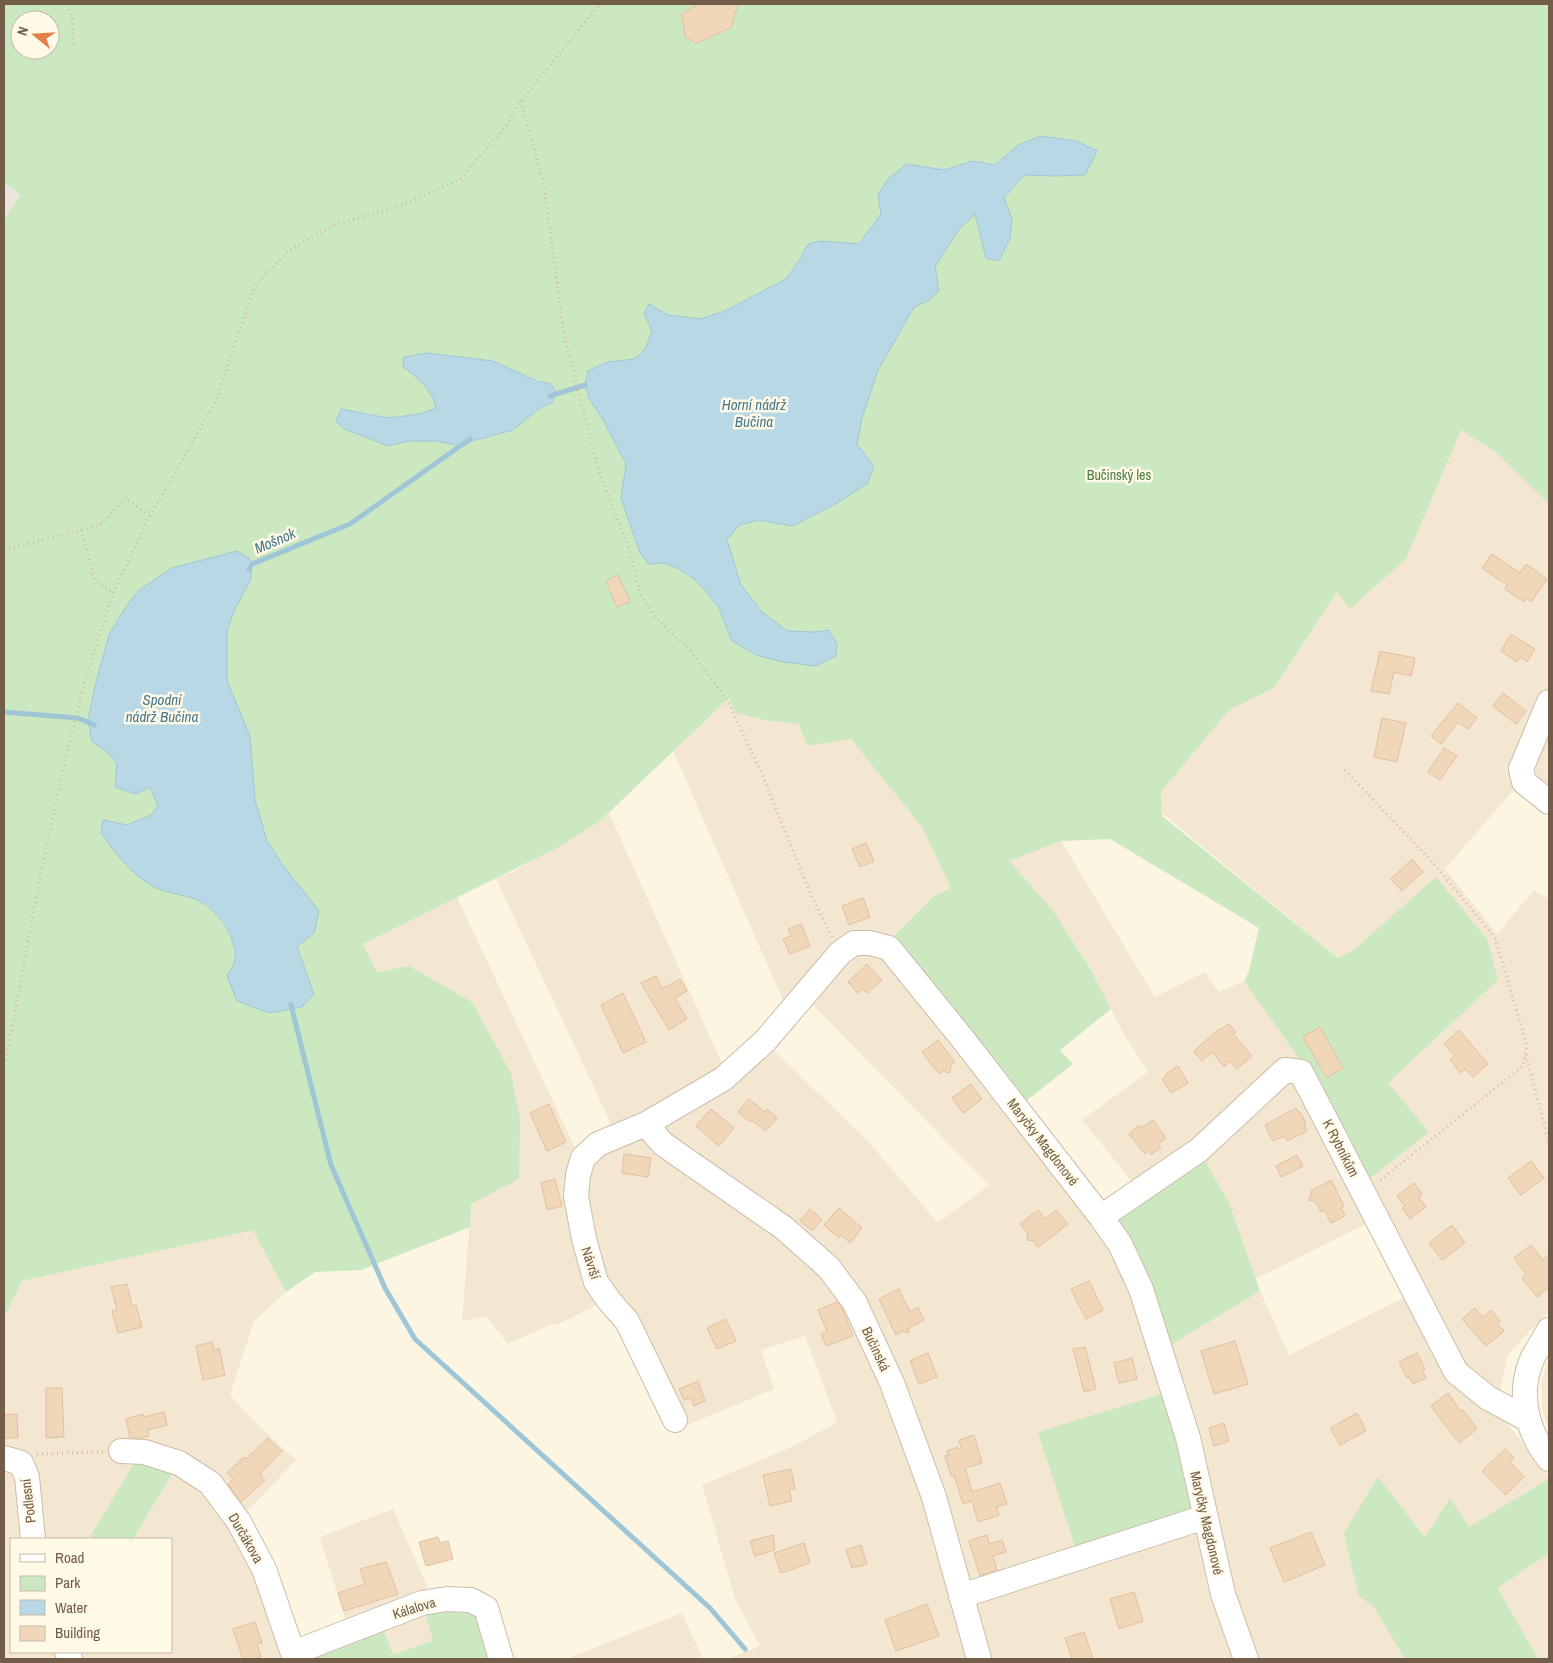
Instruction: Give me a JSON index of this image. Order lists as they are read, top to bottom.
{
  "streets": {
    "street": [
      "Maryčky Magdonové",
      "K Rybníkům",
      "Návrší",
      "Bučinská",
      "Podlesní",
      "Durčákova",
      "Kálalova"
    ]
  },
  "crossings": [
    ["Maryčky Magdonové", "K Rybníkům"],
    ["Maryčky Magdonové", "Návrší"],
    ["Maryčky Magdonové", "Bučinská"],
    ["Návrší", "Bučinská"],
    ["Durčákova", "Kálalova"]
  ],
  "water": ["Horní nádrž Bučina", "Mošnok", "Spodní nádrž Bučina"],
  "parks": ["Bučinský les"],
  "legend": [
    "Road",
    "Park",
    "Water",
    "Building"
  ],
  "north": "left"
}
